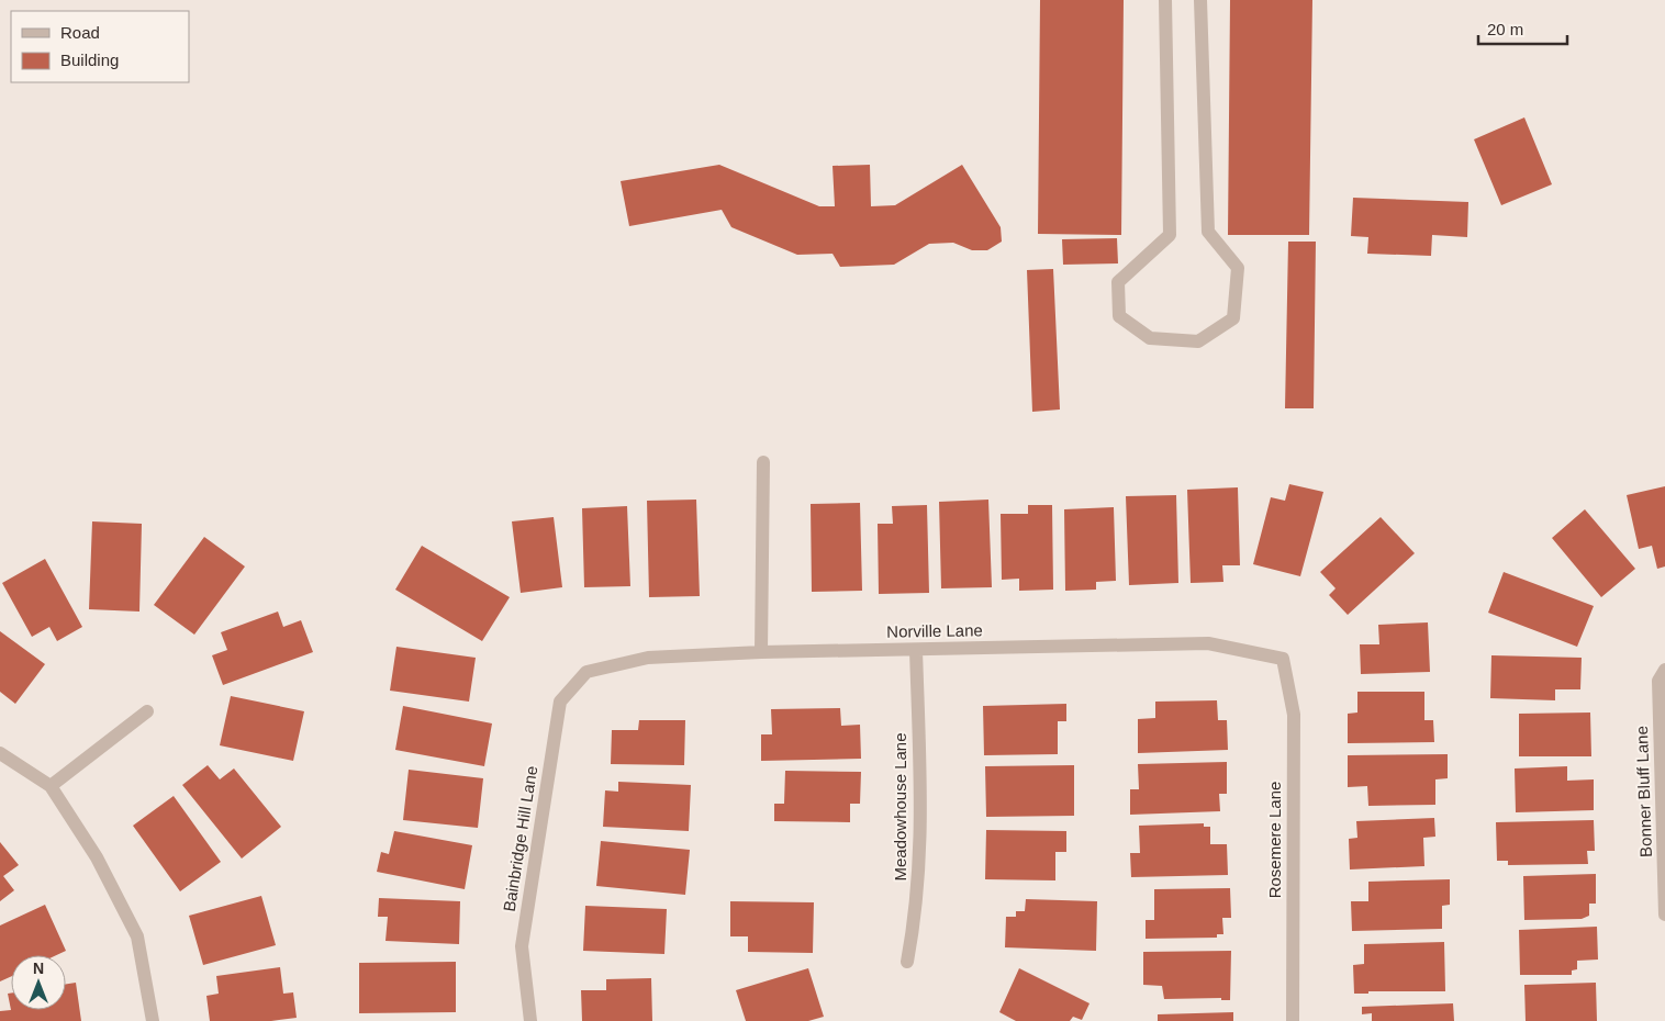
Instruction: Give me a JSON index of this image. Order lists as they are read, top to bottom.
{
  "streets": {
    "street": [
      "Norville Lane",
      "Bonner Bluff Lane",
      "Meadowhouse Lane",
      "Bainbridge Hill Lane",
      "Rosemere Lane"
    ]
  },
  "crossings": [
    ["Norville Lane", "Meadowhouse Lane"],
    ["Norville Lane", "Bainbridge Hill Lane"],
    ["Norville Lane", "Rosemere Lane"]
  ],
  "legend": ["Road", "Building"],
  "scale_bar": "20 m",
  "north": "top"
}
